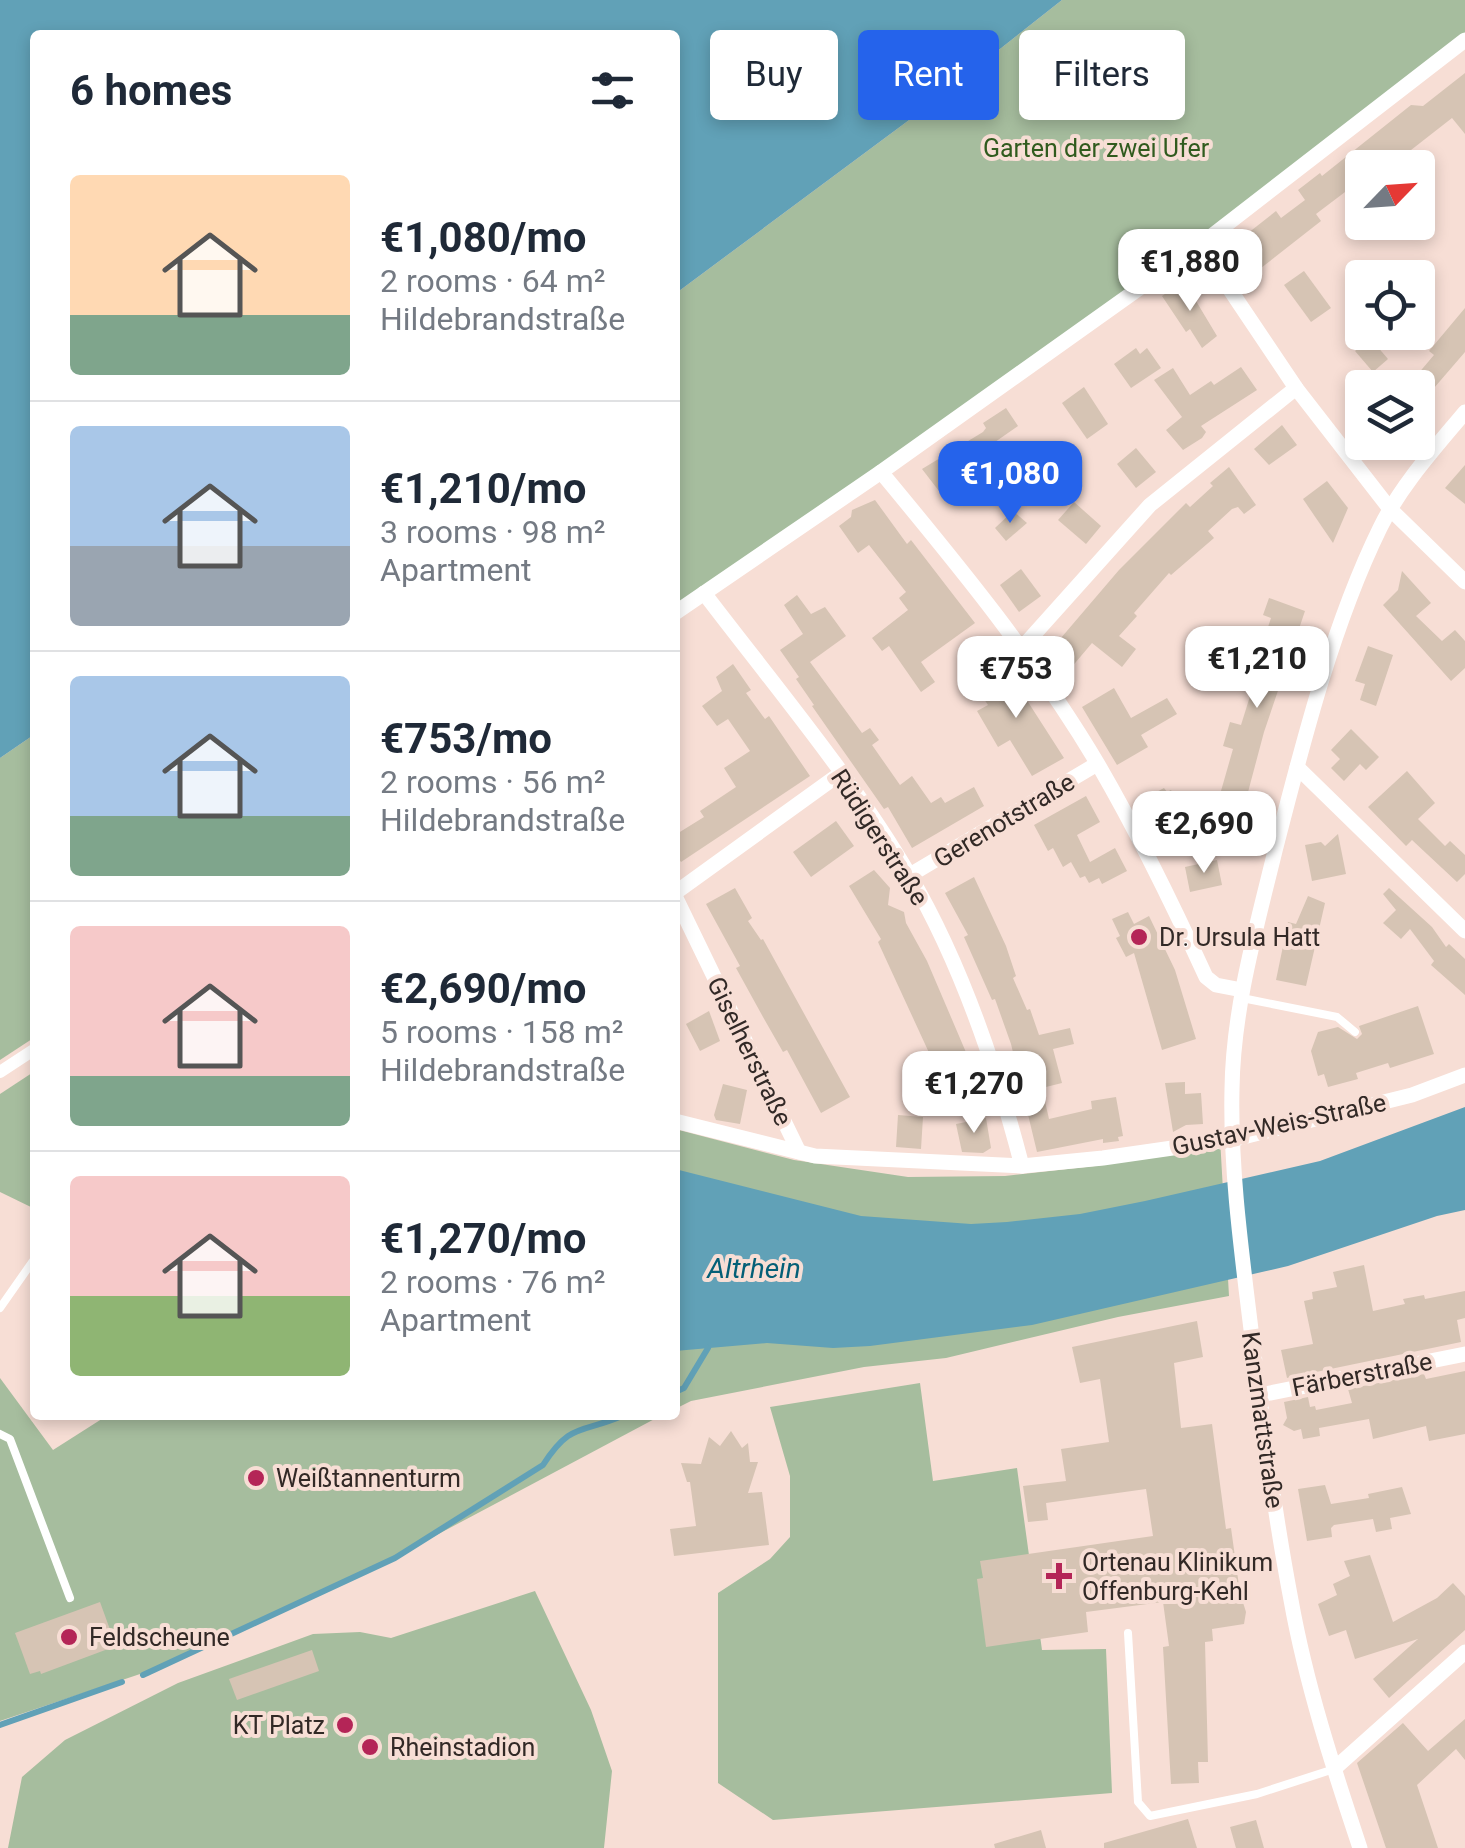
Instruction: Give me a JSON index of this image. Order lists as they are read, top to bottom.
{
  "streets": {
    "street": [
      "Gerenotstraße",
      "Rüdigerstraße",
      "Giselherstraße",
      "Gustav-Weis-Straße",
      "Färberstraße",
      "Kanzmattstraße"
    ]
  },
  "crossings": [
    ["Gerenotstraße", "Rüdigerstraße"],
    ["Rüdigerstraße", "Gustav-Weis-Straße"],
    ["Giselherstraße", "Gustav-Weis-Straße"],
    ["Gustav-Weis-Straße", "Kanzmattstraße"],
    ["Färberstraße", "Kanzmattstraße"]
  ],
  "water": ["Altrhein"],
  "parks": ["Garten der zwei Ufer"],
  "places": {
    "other": [
      "Dr. Ursula Hatt",
      "Weißtannenturm",
      "Feldscheune",
      "KT Platz",
      "Rheinstadion"
    ],
    "health": ["Ortenau Klinikum Offenburg-Kehl"]
  },
  "north": "top right",
  "page": {
    "chip": ["Buy", "Rent", "Filters"],
    "heading": "6 homes",
    "list": [
      {
        "name": "€1,080/mo",
        "note": "2 rooms · 64 m² · Hildebrandstraße"
      },
      {
        "name": "€1,210/mo",
        "note": "3 rooms · 98 m² · Apartment"
      },
      {
        "name": "€753/mo",
        "note": "2 rooms · 56 m² · Hildebrandstraße"
      },
      {
        "name": "€2,690/mo",
        "note": "5 rooms · 158 m² · Hildebrandstraße"
      },
      {
        "name": "€1,270/mo",
        "note": "2 rooms · 76 m² · Apartment"
      }
    ],
    "price": [
      "€1,880",
      "€1,080",
      "€1,210",
      "€753",
      "€2,690",
      "€1,270"
    ]
  }
}
